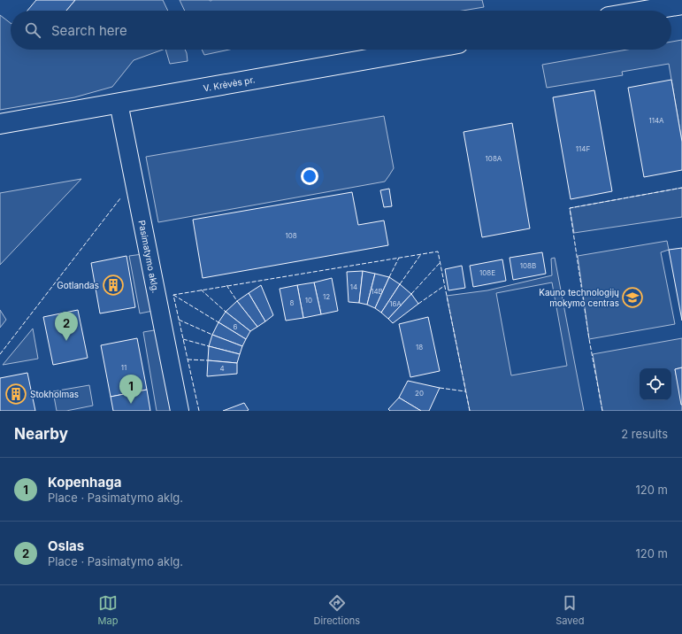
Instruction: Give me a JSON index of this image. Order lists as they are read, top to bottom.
{
  "streets": {
    "main road": ["V. Krėvės pr."],
    "street": ["Pasimatymo aklg."]
  },
  "crossings": [
    ["V. Krėvės pr.", "Pasimatymo aklg."]
  ],
  "places": {
    "building": ["Gotlandas", "Stokholmas"],
    "school or university": ["Kauno technologijų mokymo centras"]
  },
  "house_numbers": [
    "114A",
    "114F",
    "108A",
    "108",
    "108B",
    "108E",
    "14",
    "14B",
    "12",
    "10",
    "8",
    "16A",
    "6",
    "18",
    "11",
    "4",
    "20"
  ],
  "page": {
    "search": "Search here",
    "pins": ["2", "1"],
    "heading": ["Nearby", "2 results"],
    "list": [
      {
        "mark": "1",
        "name": "Kopenhaga",
        "note": "Place · Pasimatymo aklg.",
        "value": "120 m"
      },
      {
        "mark": "2",
        "name": "Oslas",
        "note": "Place · Pasimatymo aklg.",
        "value": "120 m"
      }
    ],
    "nav": ["Map", "Directions", "Saved"]
  }
}
